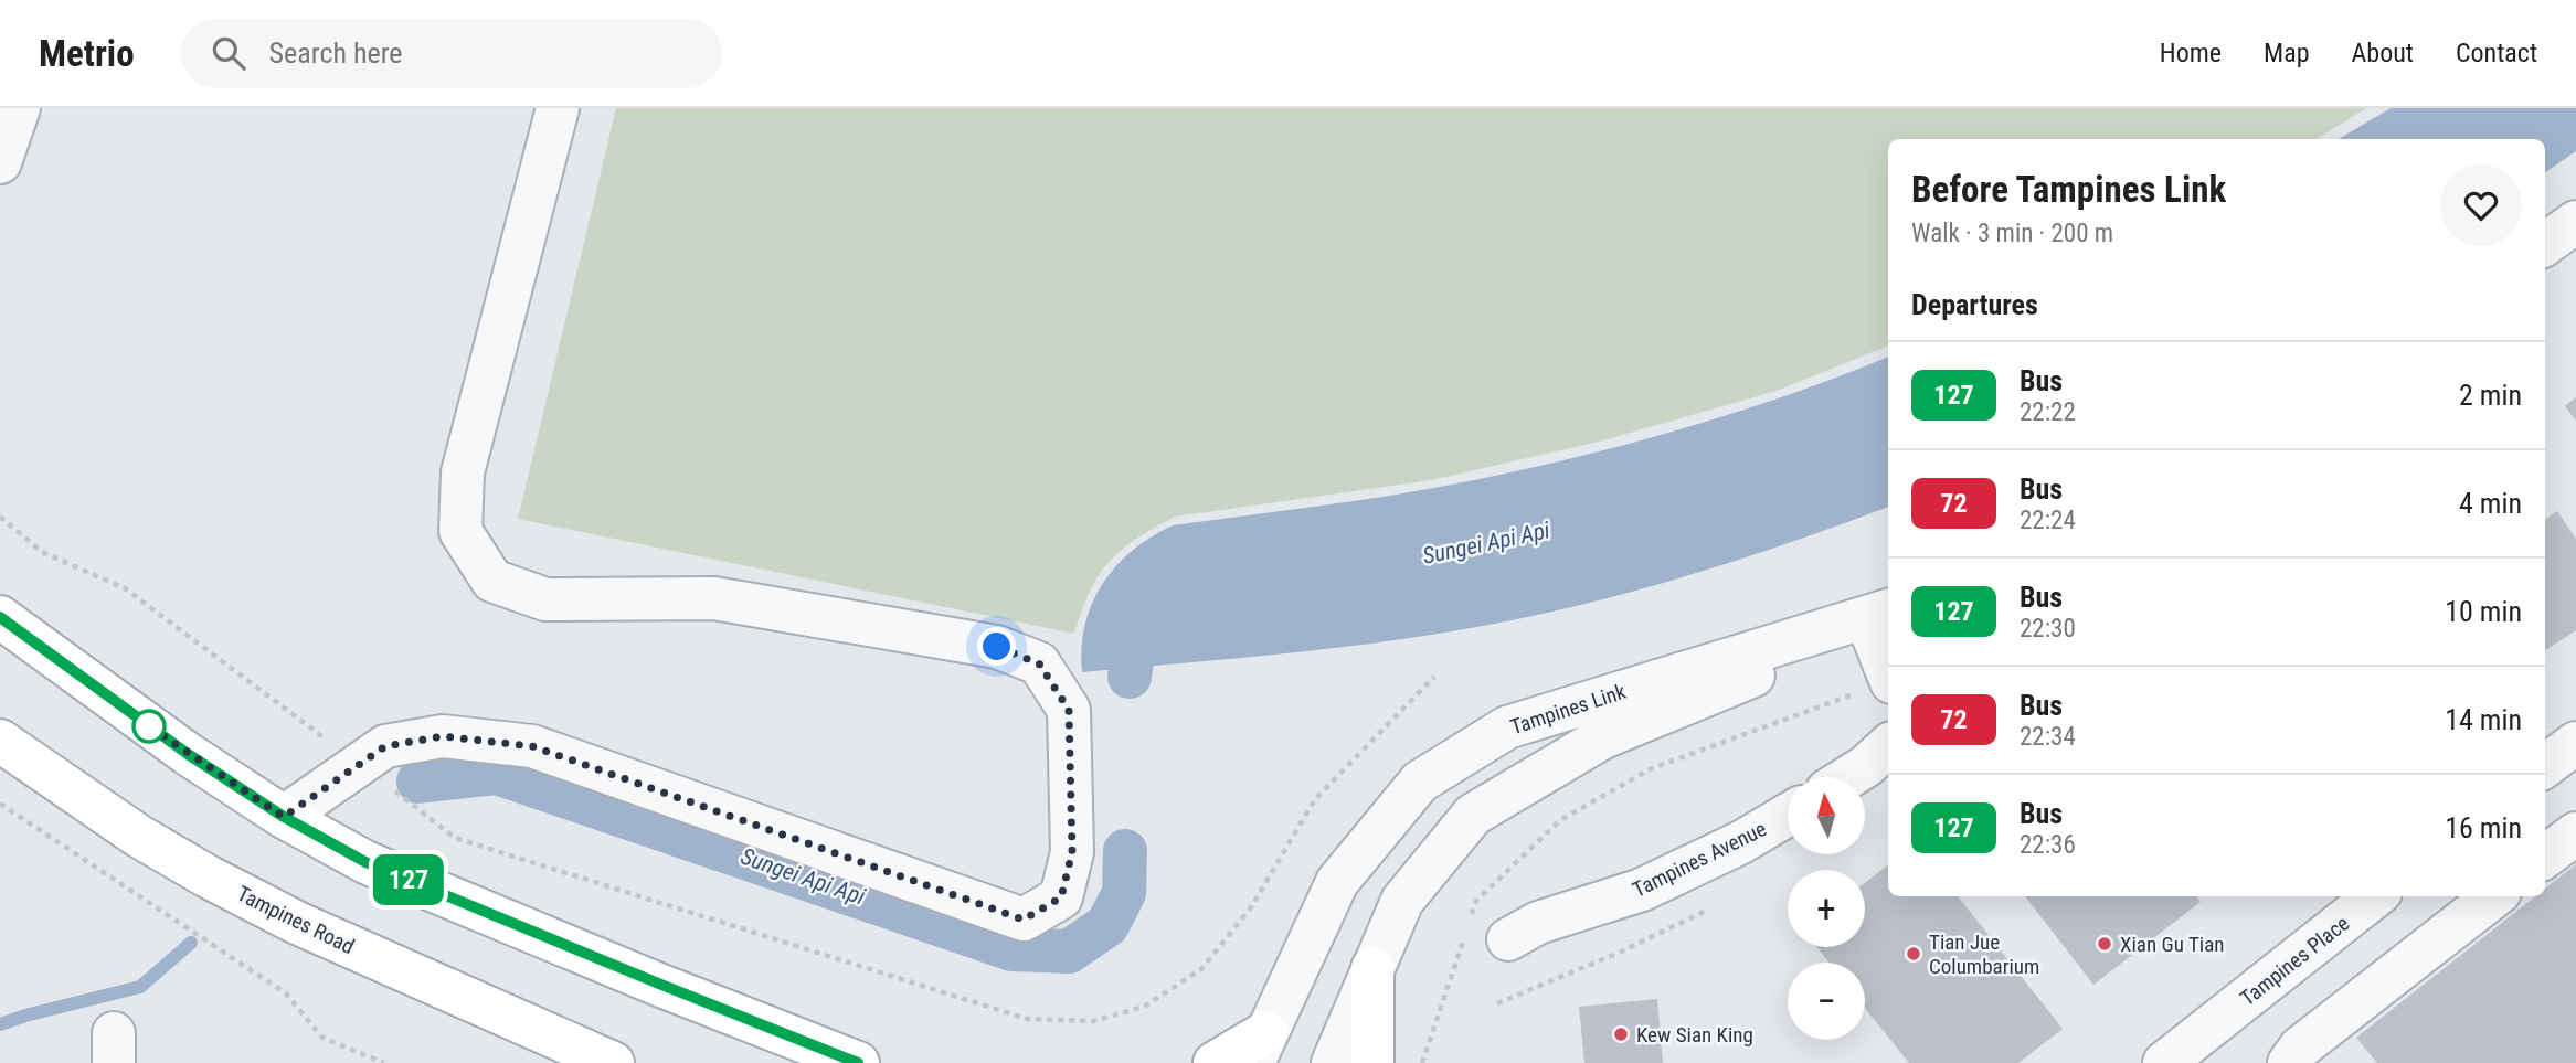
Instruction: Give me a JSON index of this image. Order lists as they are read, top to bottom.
{
  "streets": {
    "main road": ["Tampines Road"],
    "street": ["Tampines Link", "Tampines Avenue", "Tampines Place"]
  },
  "water": ["Sungei Api Api"],
  "places": ["Xian Gu Tian", "Tian Jue Columbarium", "Kew Sian King"],
  "lines": ["bus line 127"],
  "north": "top",
  "page": {
    "header": "Metrio",
    "search": "Search here",
    "nav": [
      "Home",
      "Map",
      "About",
      "Contact"
    ],
    "on_map": "127",
    "heading": [
      ["Before Tampines Link", "Walk · 3 min · 200 m"],
      "Departures"
    ],
    "list": [
      {
        "mark": "127",
        "name": "Bus",
        "note": "22:22",
        "value": "2 min"
      },
      {
        "mark": "72",
        "name": "Bus",
        "note": "22:24",
        "value": "4 min"
      },
      {
        "mark": "127",
        "name": "Bus",
        "note": "22:30",
        "value": "10 min"
      },
      {
        "mark": "72",
        "name": "Bus",
        "note": "22:34",
        "value": "14 min"
      },
      {
        "mark": "127",
        "name": "Bus",
        "note": "22:36",
        "value": "16 min"
      }
    ],
    "map_buttons": ["+", "−"]
  }
}
